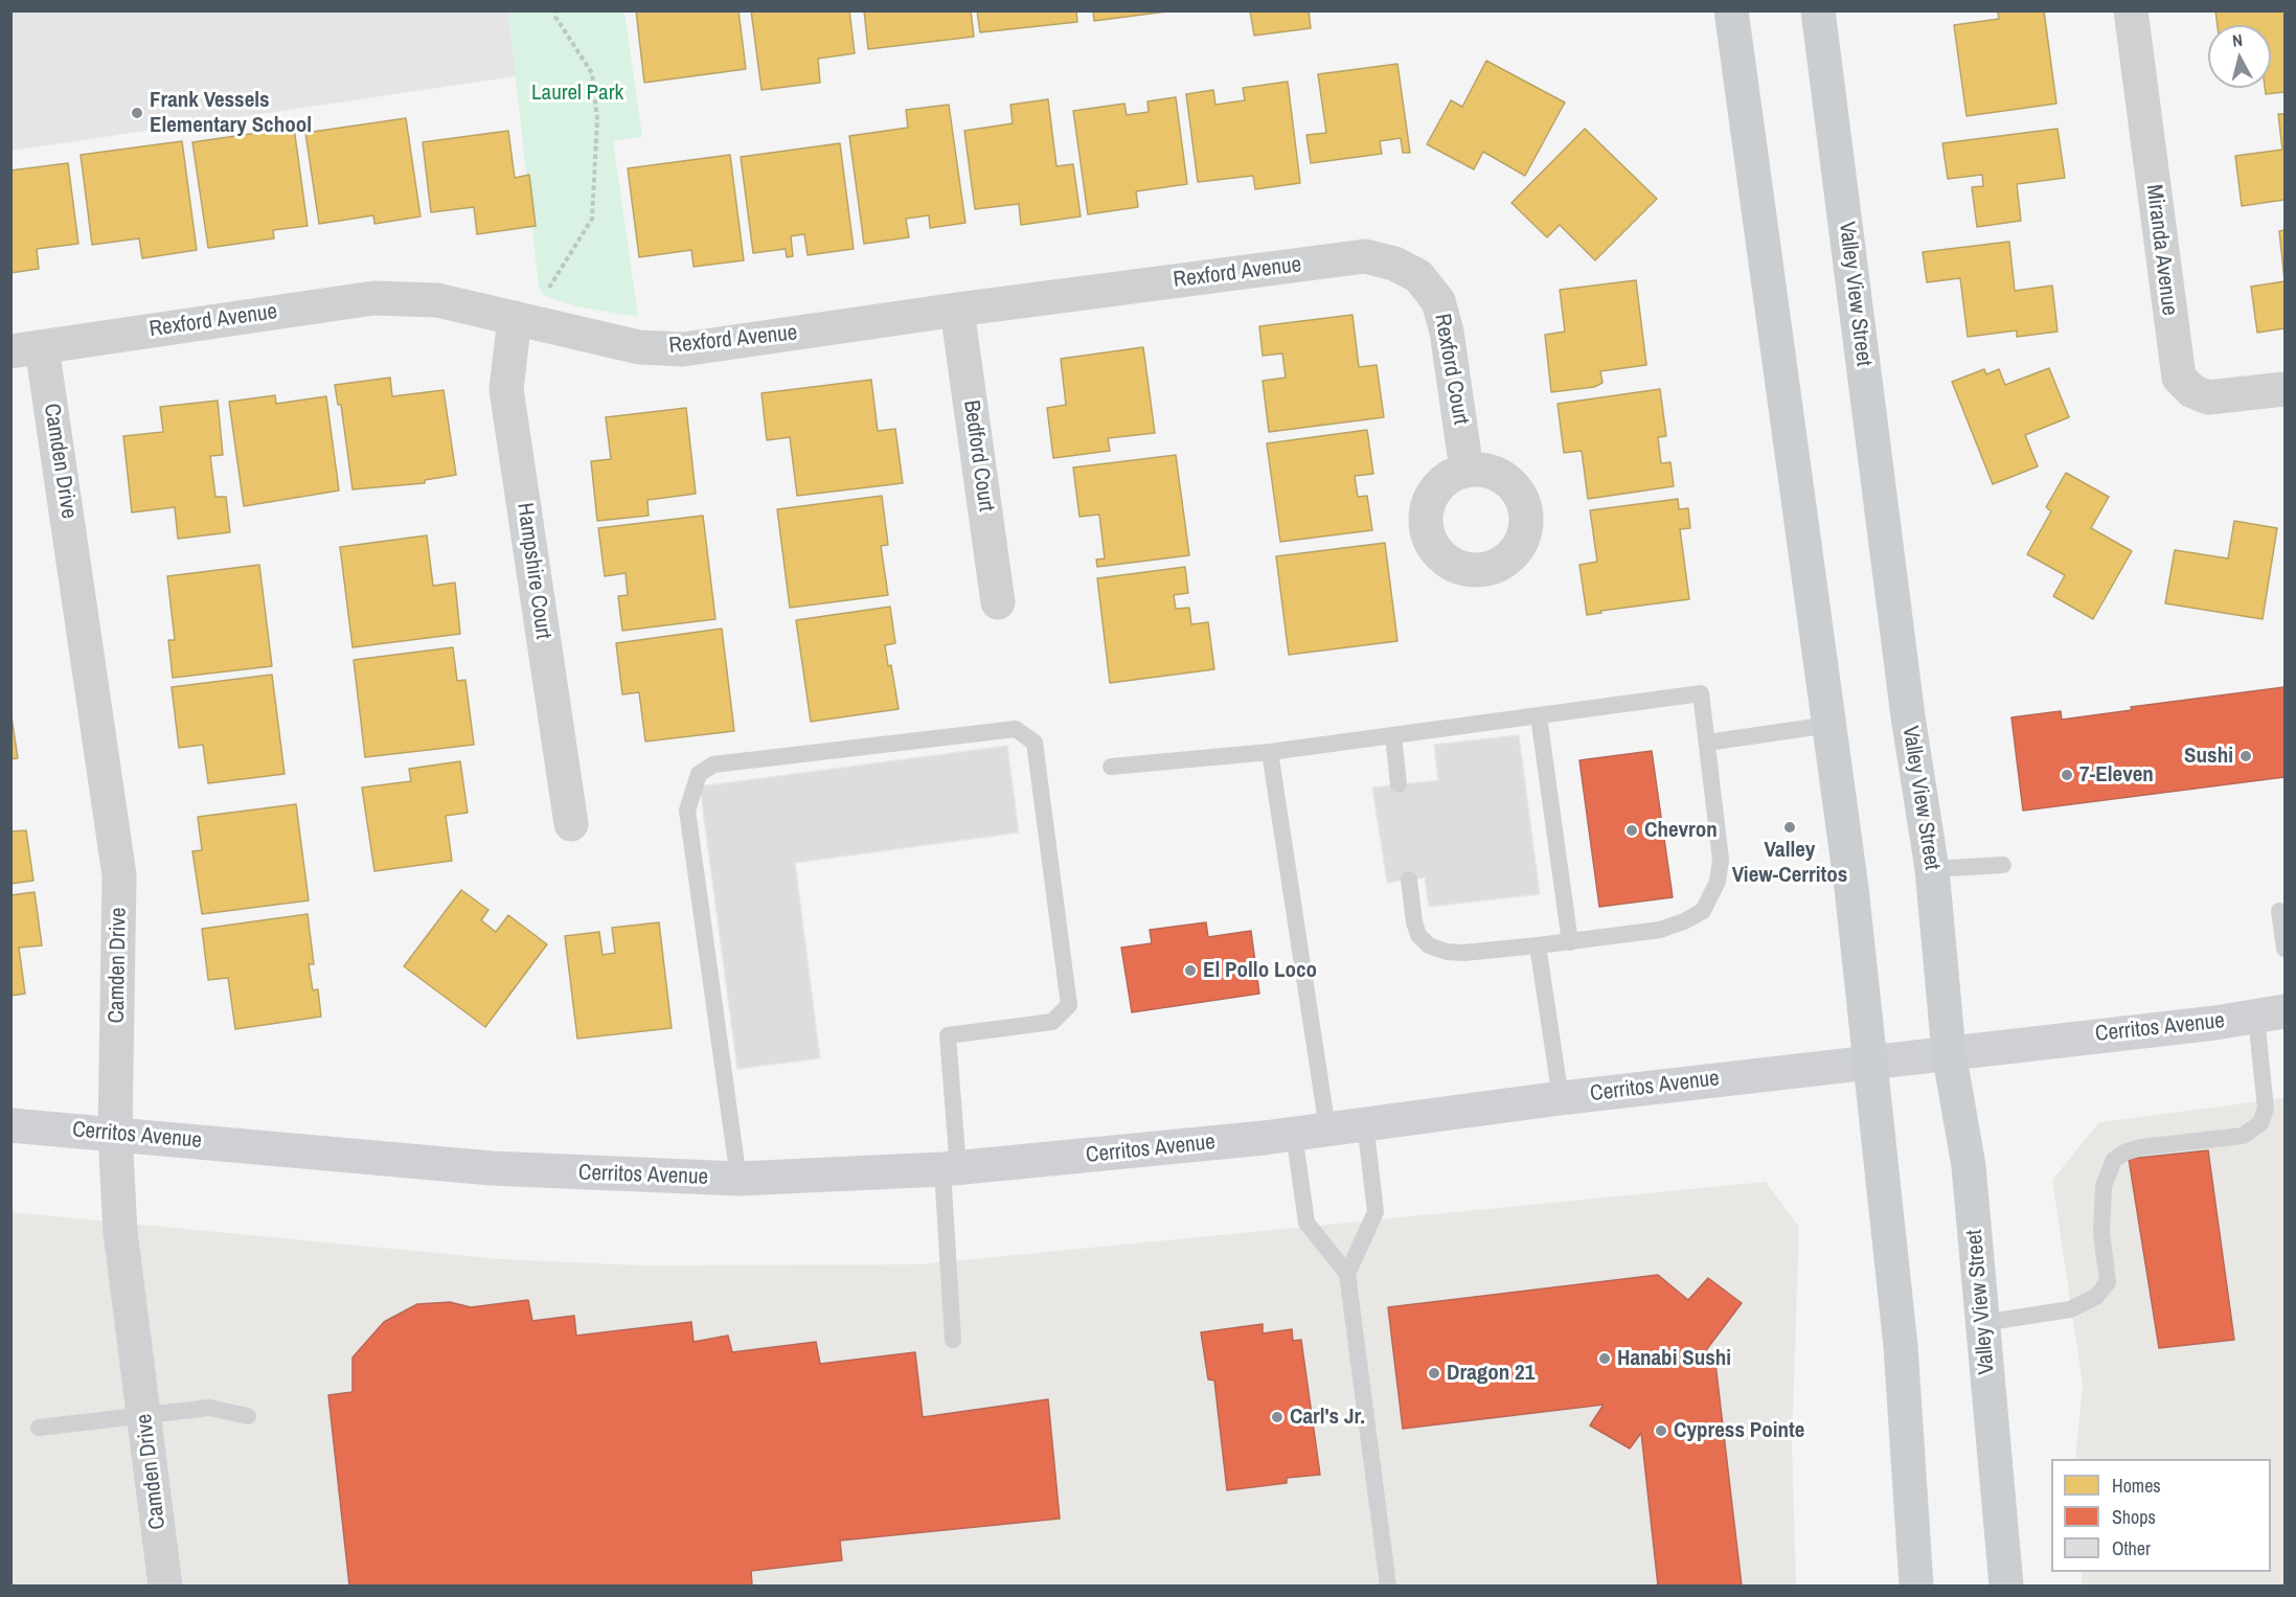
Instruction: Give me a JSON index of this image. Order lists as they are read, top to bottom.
{
  "streets": {
    "main road": ["Valley View Street", "Cerritos Avenue"],
    "street": [
      "Miranda Avenue",
      "Rexford Avenue",
      "Rexford Court",
      "Bedford Court",
      "Camden Drive",
      "Hampshire Court"
    ]
  },
  "crossings": [
    ["Rexford Avenue", "Rexford Court"],
    ["Rexford Avenue", "Bedford Court"],
    ["Rexford Avenue", "Camden Drive"],
    ["Rexford Avenue", "Hampshire Court"],
    ["Valley View Street", "Cerritos Avenue"],
    ["Camden Drive", "Cerritos Avenue"]
  ],
  "parks": ["Laurel Park"],
  "places": [
    "Frank Vessels Elementary School",
    "Sushi",
    "7-Eleven",
    "Valley View-Cerritos",
    "Chevron",
    "El Pollo Loco",
    "Hanabi Sushi",
    "Dragon 21",
    "Carl's Jr.",
    "Cypress Pointe"
  ],
  "legend": ["Homes", "Shops", "Other"],
  "north": "top"
}
